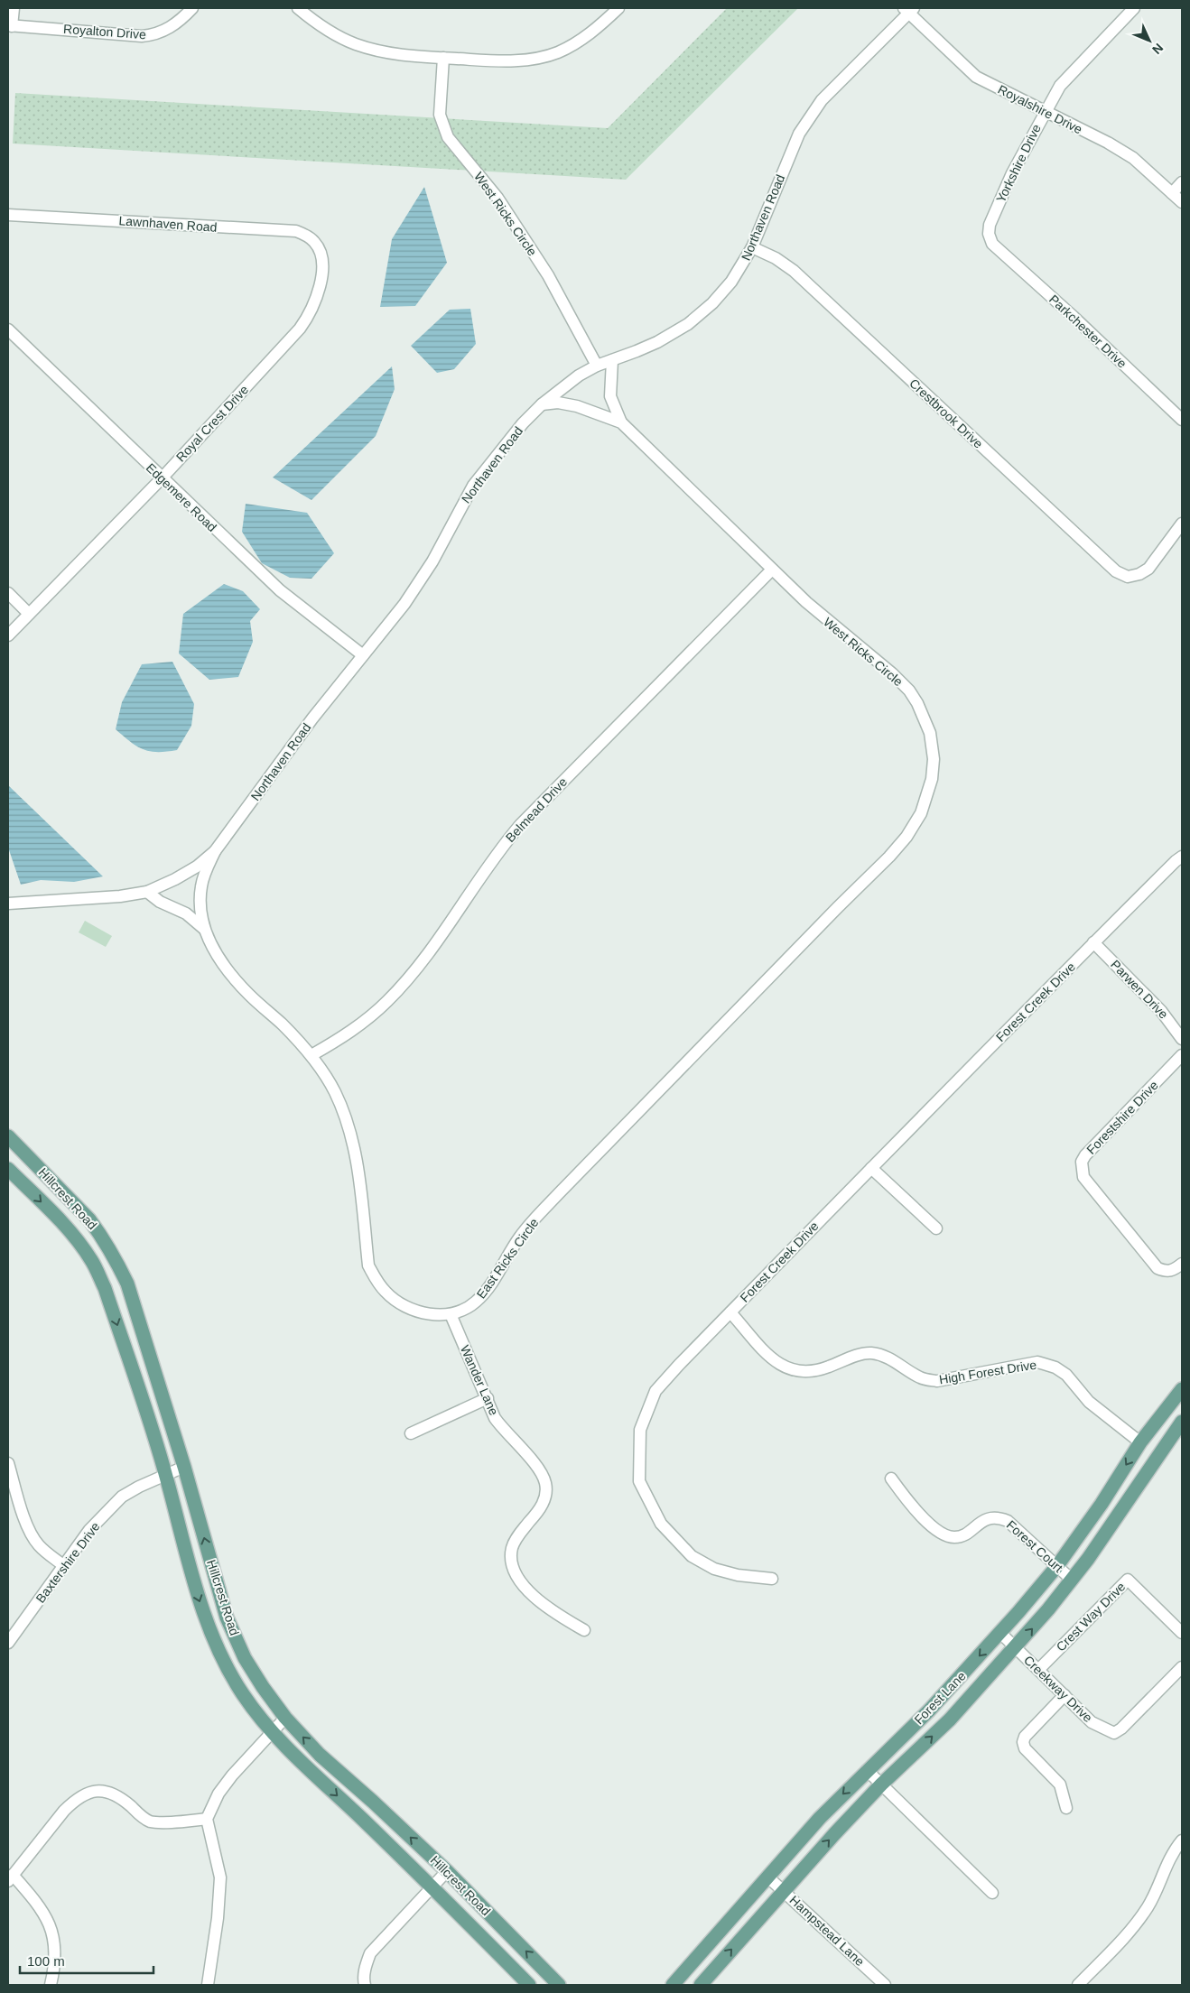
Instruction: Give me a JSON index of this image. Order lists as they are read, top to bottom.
{
  "streets": {
    "main road": ["Hillcrest Road", "Forest Lane"],
    "street": [
      "Royalton Drive",
      "Royalshire Drive",
      "Yorkshire Drive",
      "West Ricks Circle",
      "Northaven Road",
      "Lawnhaven Road",
      "Parkchester Drive",
      "Crestbrook Drive",
      "Royal Crest Drive",
      "Edgemere Road",
      "Belmead Drive",
      "Parwen Drive",
      "Forest Creek Drive",
      "Forestshire Drive",
      "East Ricks Circle",
      "High Forest Drive",
      "Wander Lane",
      "Forest Court",
      "Baxtershire Drive",
      "Crest Way Drive",
      "Creekway Drive",
      "Hampstead Lane"
    ]
  },
  "crossings": [
    ["Royalshire Drive", "Yorkshire Drive"],
    ["Royalshire Drive", "Northaven Road"],
    ["Yorkshire Drive", "Parkchester Drive"],
    ["West Ricks Circle", "Northaven Road"],
    ["West Ricks Circle", "Belmead Drive"],
    ["West Ricks Circle", "East Ricks Circle"],
    ["Northaven Road", "Crestbrook Drive"],
    ["Northaven Road", "Edgemere Road"],
    ["Northaven Road", "East Ricks Circle"],
    ["Lawnhaven Road", "Royal Crest Drive"],
    ["Royal Crest Drive", "Edgemere Road"],
    ["Belmead Drive", "East Ricks Circle"],
    ["Parwen Drive", "Forest Creek Drive"],
    ["Forest Creek Drive", "High Forest Drive"],
    ["Hillcrest Road", "Baxtershire Drive"],
    ["East Ricks Circle", "Wander Lane"],
    ["High Forest Drive", "Forest Lane"],
    ["Forest Court", "Forest Lane"],
    ["Crest Way Drive", "Creekway Drive"],
    ["Creekway Drive", "Forest Lane"],
    ["Forest Lane", "Hampstead Lane"]
  ],
  "scale_bar": "100 m",
  "north": "bottom right"
}
